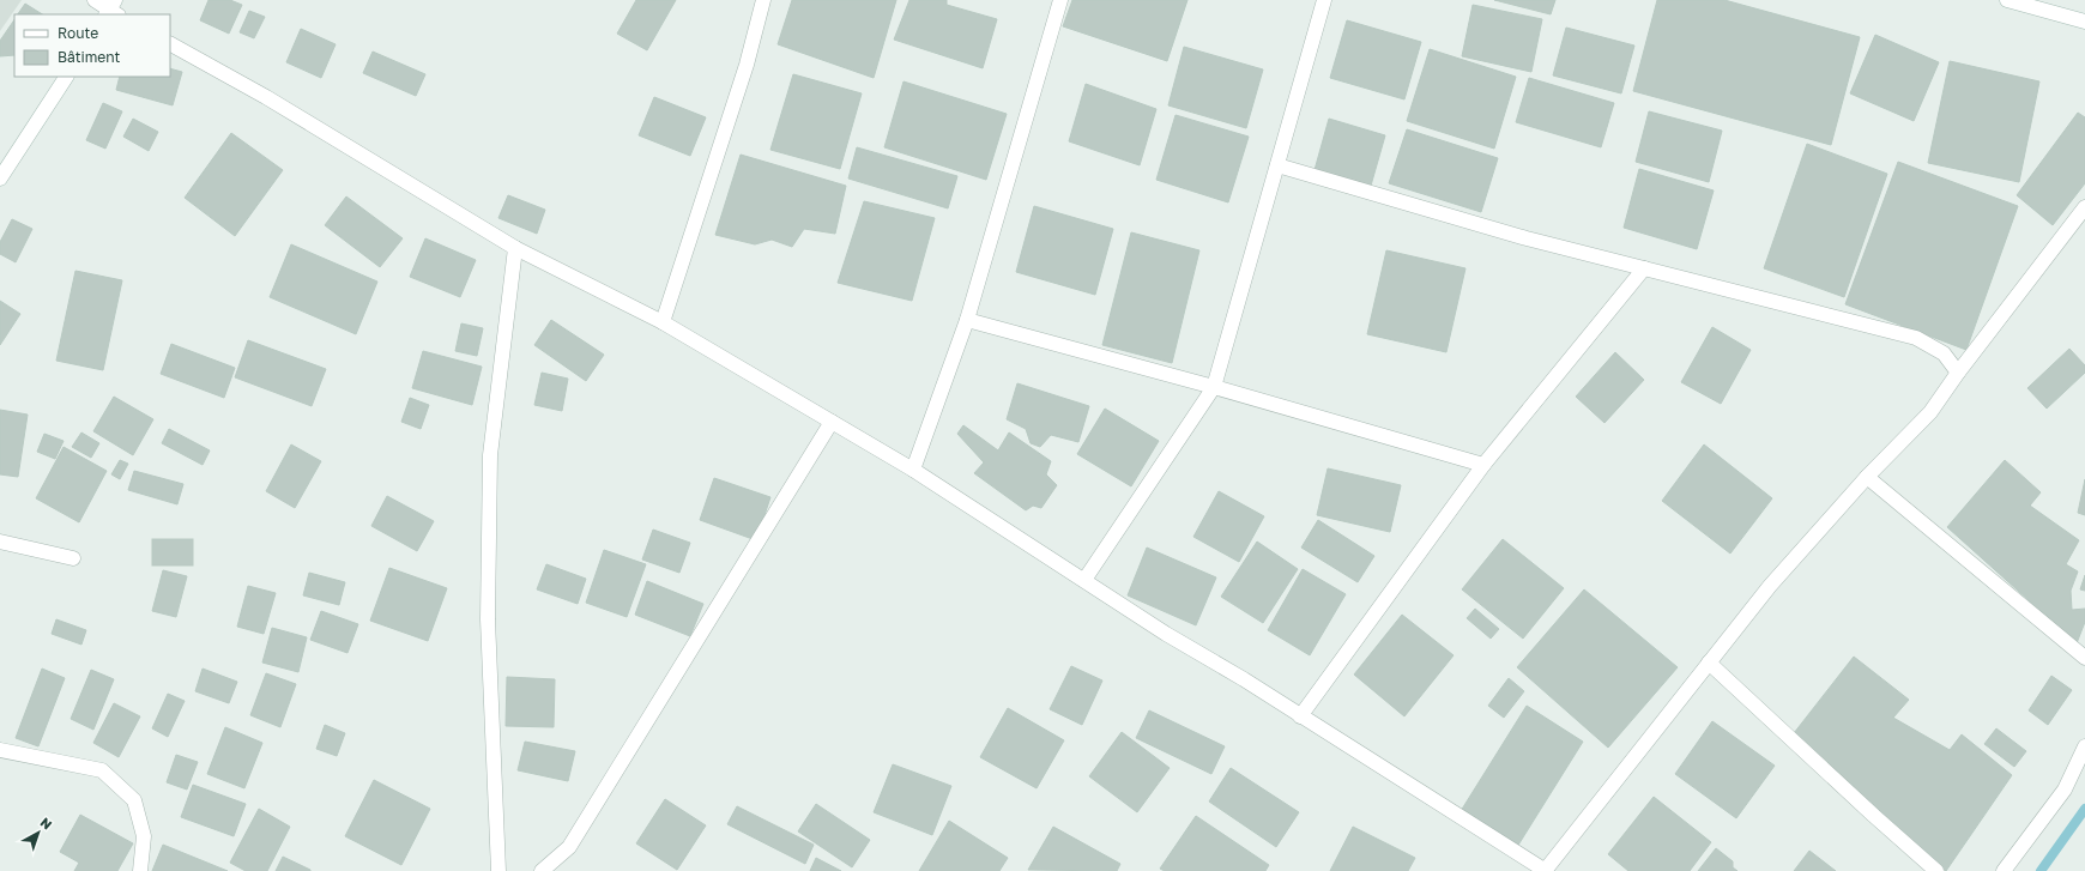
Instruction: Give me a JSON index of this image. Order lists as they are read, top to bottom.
{
  "legend": ["Route", "Bâtiment"],
  "north": "top right"
}
